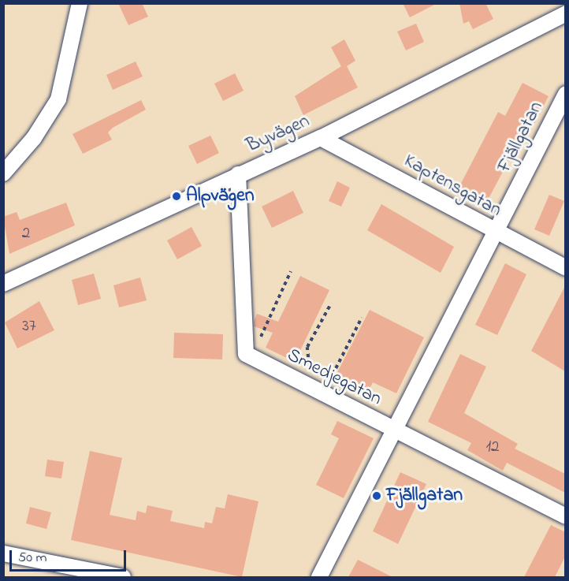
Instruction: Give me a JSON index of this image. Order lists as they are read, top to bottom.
{
  "streets": {
    "street": [
      "Byvägen",
      "Fjällgatan",
      "Kaptensgatan",
      "Smedjegatan"
    ]
  },
  "crossings": [
    ["Byvägen", "Kaptensgatan"],
    ["Fjällgatan", "Kaptensgatan"],
    ["Fjällgatan", "Smedjegatan"]
  ],
  "places": ["Alpvägen", "Fjällgatan"],
  "house_numbers": ["2", "37", "12"],
  "scale_bar": "50 m"
}
